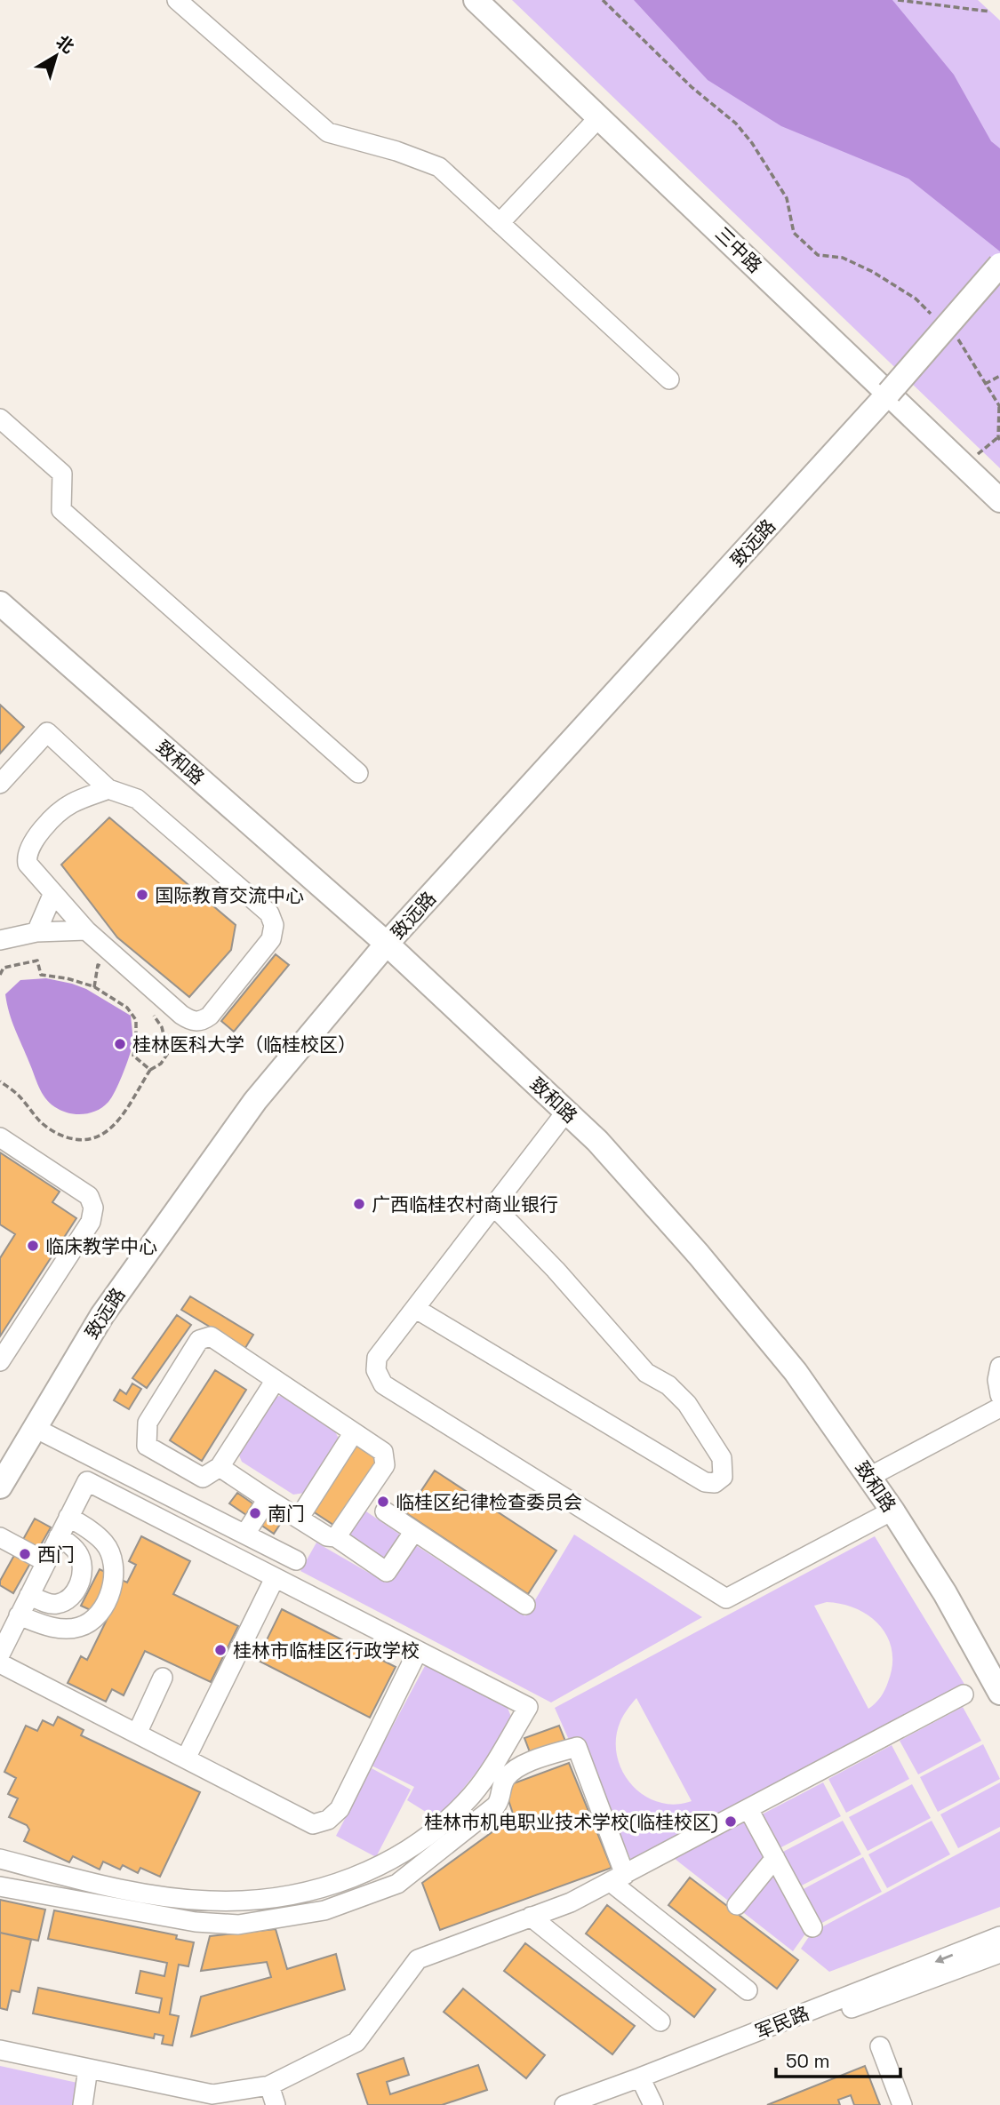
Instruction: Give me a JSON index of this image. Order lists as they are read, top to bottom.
{
  "streets": {
    "main road": ["三中路", "致远路", "致和路"],
    "street": ["军民路"]
  },
  "crossings": [
    ["三中路", "致远路"],
    ["致远路", "致和路"]
  ],
  "places": [
    "国际教育交流中心",
    "桂林医科大学（临桂校区）",
    "广西临桂农村商业银行",
    "临床教学中心",
    "临桂区纪律检查委员会",
    "南门",
    "西门",
    "桂林市临桂区行政学校",
    "桂林市机电职业技术学校(临桂校区)"
  ],
  "scale_bar": "50 m",
  "north": "top right"
}
